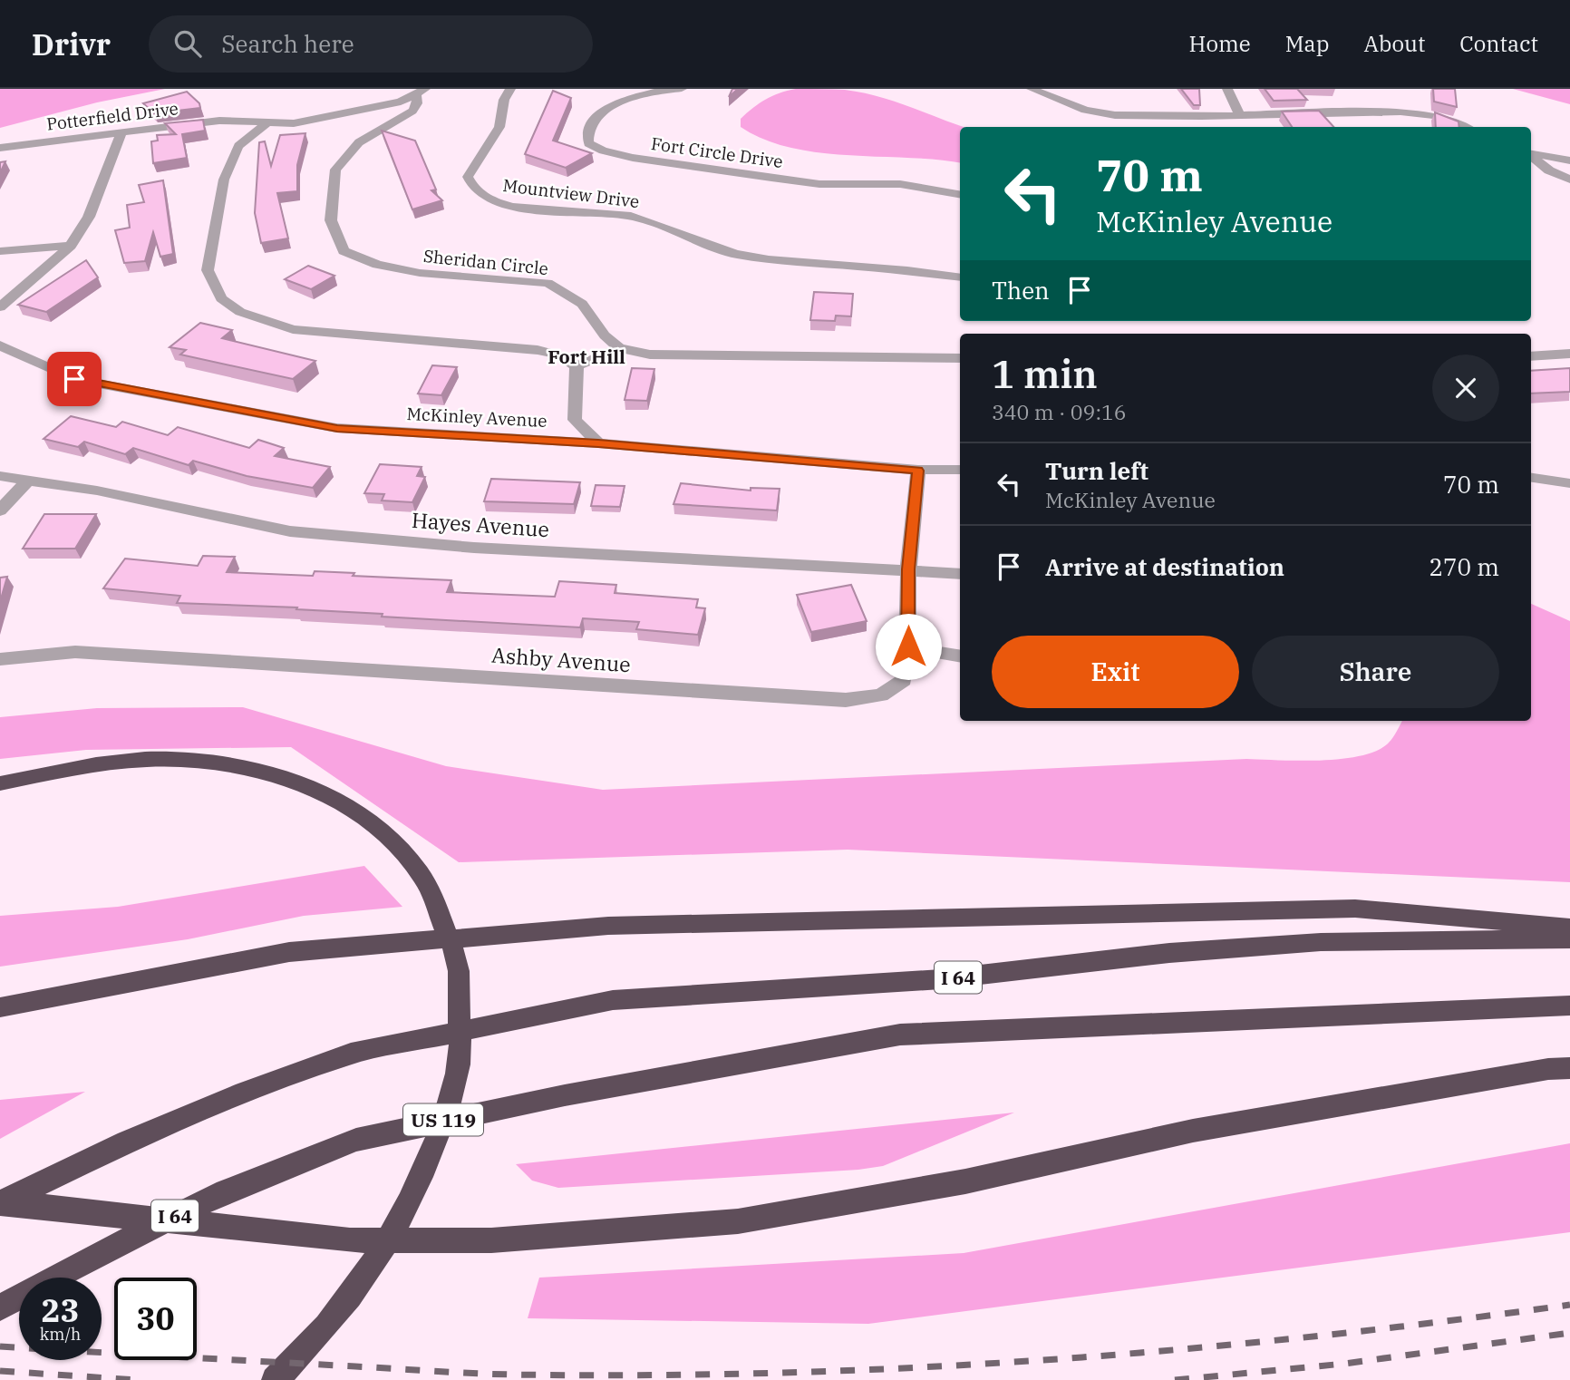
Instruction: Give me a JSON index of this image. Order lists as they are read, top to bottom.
{
  "streets": {
    "highway": ["I 64", "US 119"],
    "street": [
      "Potterfield Drive",
      "Fort Circle Drive",
      "Mountview Drive",
      "Sheridan Circle",
      "McKinley Avenue",
      "Hayes Avenue",
      "Ashby Avenue"
    ]
  },
  "crossings": [
    ["Potterfield Drive", "Sheridan Circle"],
    ["McKinley Avenue", "Ashby Avenue"],
    ["Hayes Avenue", "Ashby Avenue"]
  ],
  "districts": ["Fort Hill"],
  "page": {
    "header": "Drivr",
    "search": "Search here",
    "nav": [
      "Home",
      "Map",
      "About",
      "Contact"
    ],
    "turn": ["70 m", "McKinley Avenue"],
    "then": "Then",
    "heading": ["1 min", "340 m · 09:16"],
    "list": [
      {
        "name": "Turn left",
        "note": "McKinley Avenue",
        "value": "70 m"
      },
      {
        "name": "Arrive at destination",
        "value": "270 m"
      }
    ],
    "buttons": ["Exit", "Share"],
    "speed": "23 km/h",
    "limit": "30"
  }
}
